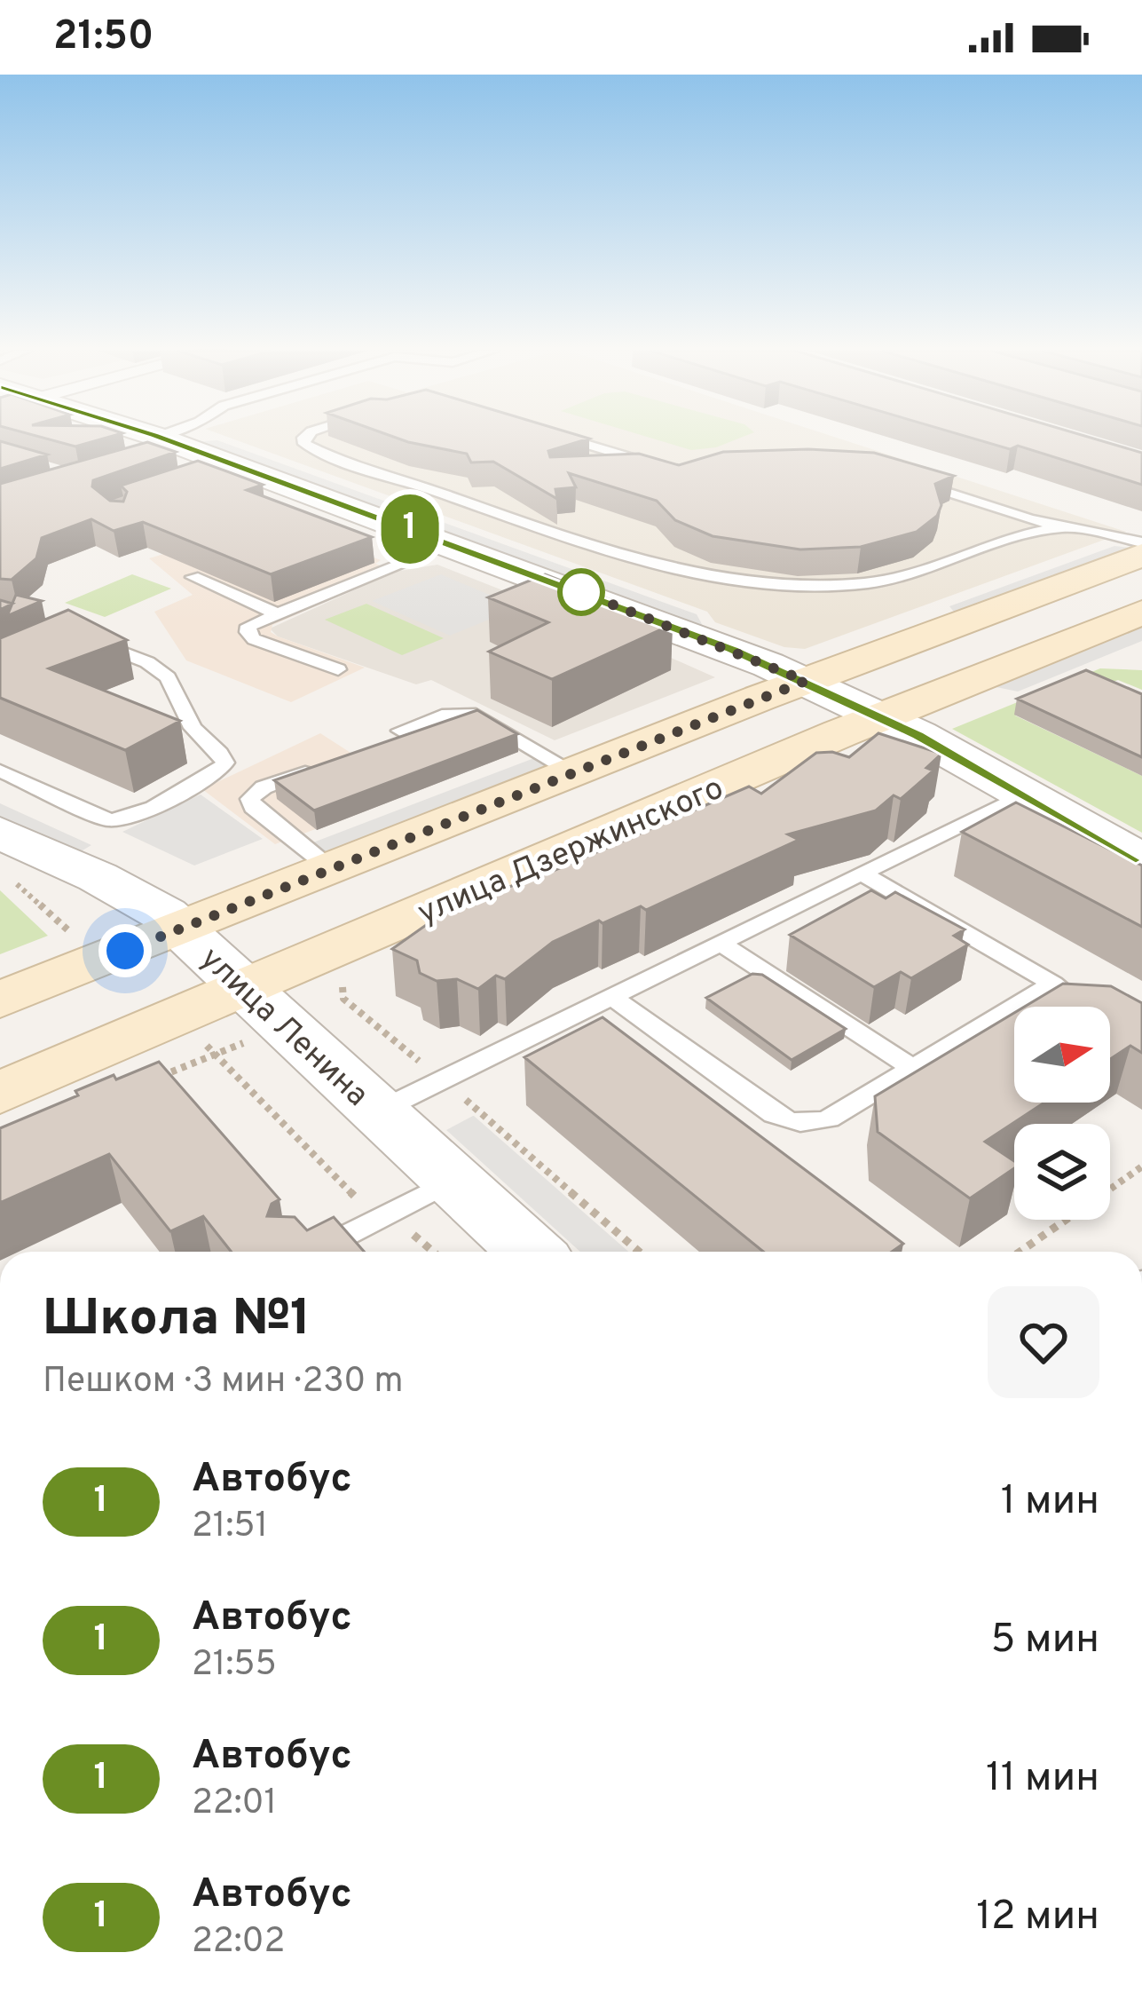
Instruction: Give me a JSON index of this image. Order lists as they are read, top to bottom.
{
  "streets": {
    "main road": ["улица Дзержинского"],
    "street": ["улица Ленина"]
  },
  "crossings": [
    ["улица Дзержинского", "улица Ленина"]
  ],
  "lines": ["bus line 1"],
  "north": "right",
  "page": {
    "status": "21:50",
    "on_map": "1",
    "heading": ["Школа №1", "Пешком · 3 мин · 230 m"],
    "list": [
      {
        "mark": "1",
        "name": "Автобус",
        "note": "21:51",
        "value": "1 мин"
      },
      {
        "mark": "1",
        "name": "Автобус",
        "note": "21:55",
        "value": "5 мин"
      },
      {
        "mark": "1",
        "name": "Автобус",
        "note": "22:01",
        "value": "11 мин"
      },
      {
        "mark": "1",
        "name": "Автобус",
        "note": "22:02",
        "value": "12 мин"
      }
    ]
  }
}
